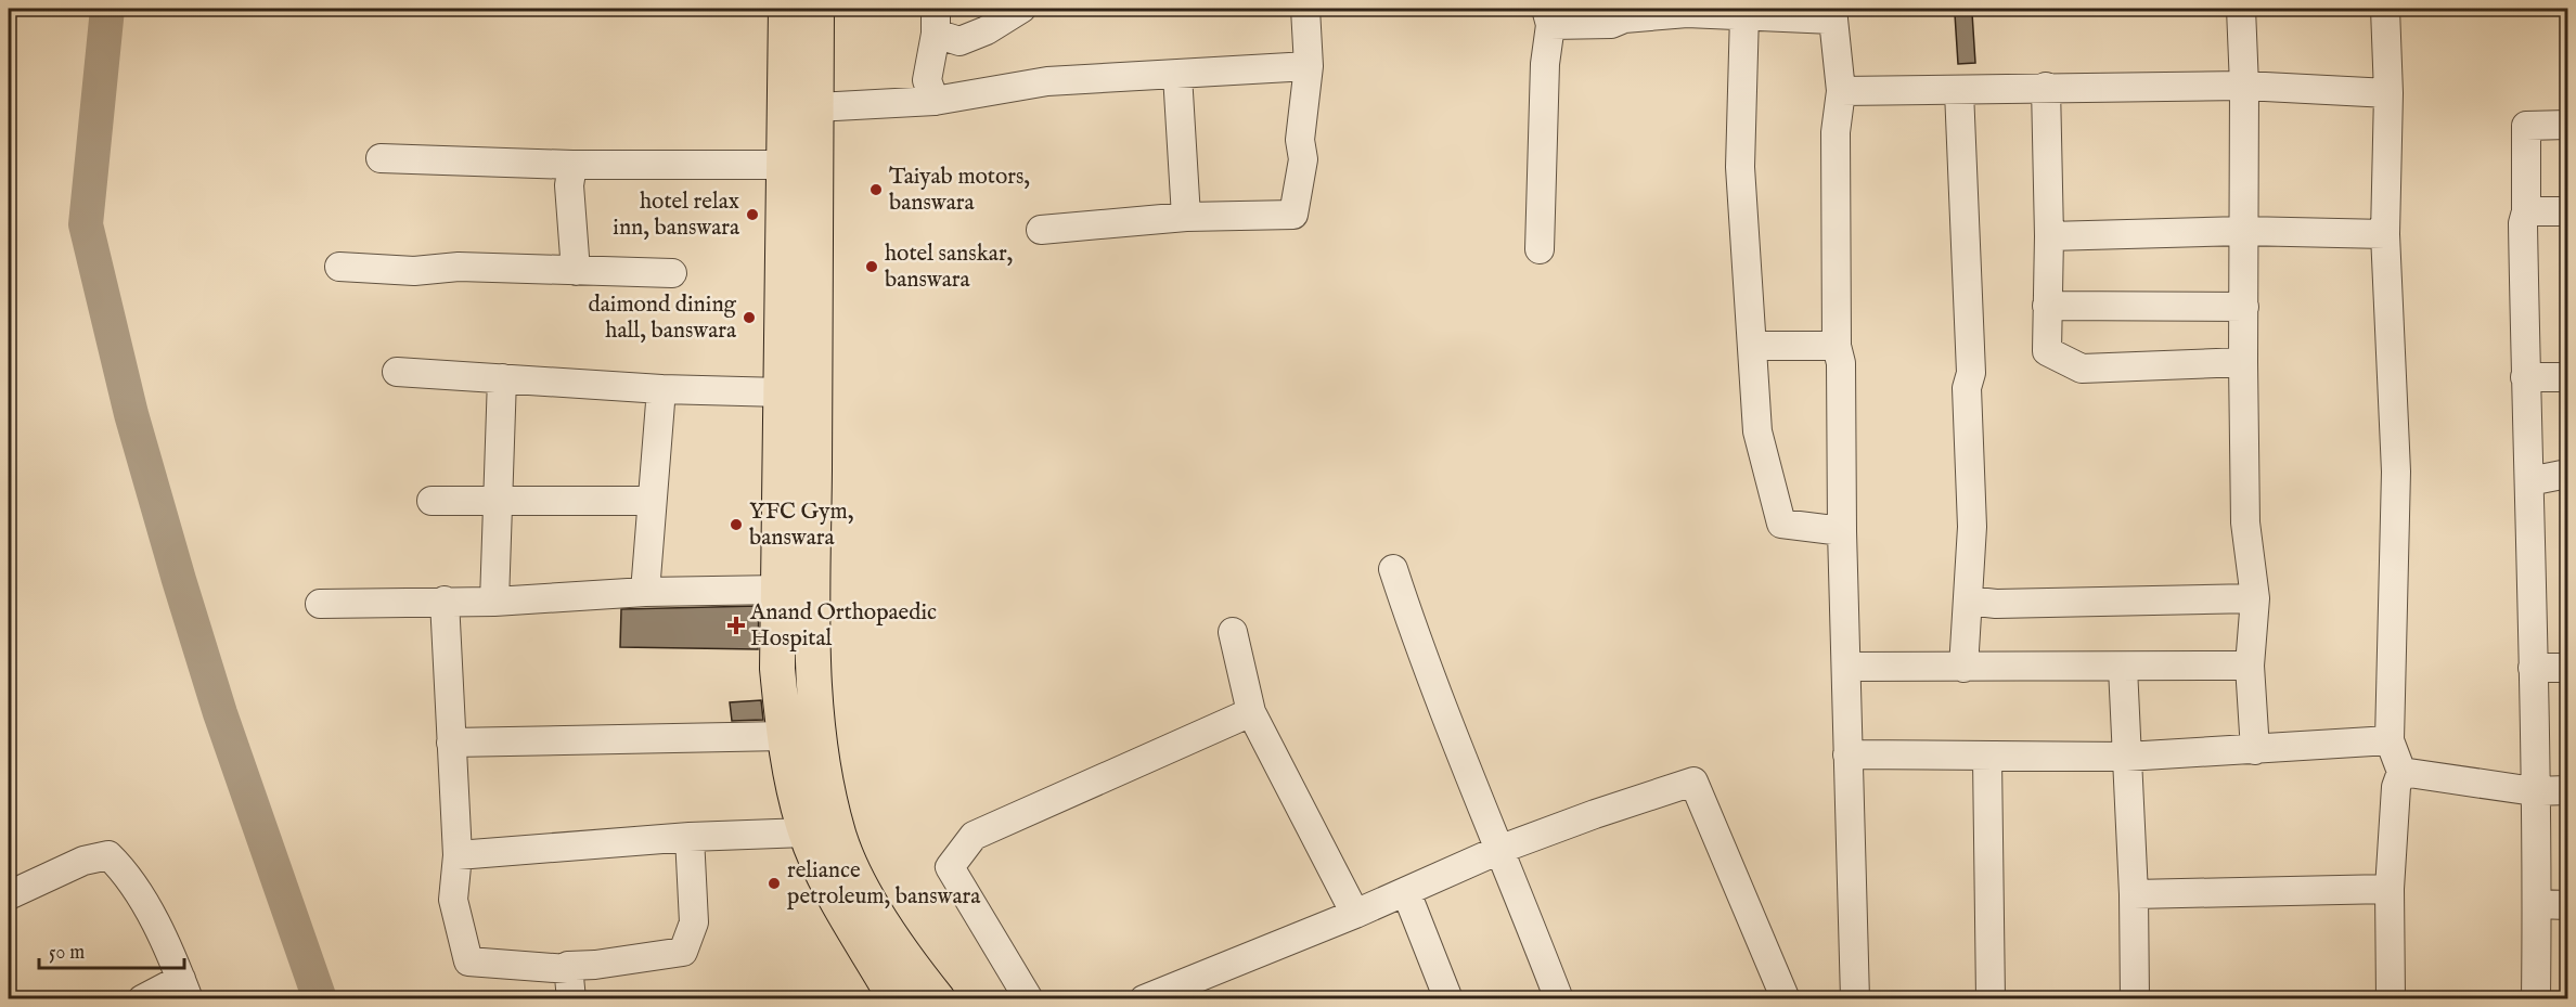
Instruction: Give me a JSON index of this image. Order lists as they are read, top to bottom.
{
  "places": {
    "other": [
      "Taiyab motors, banswara",
      "hotel relax inn, banswara",
      "hotel sanskar, banswara",
      "daimond dining hall, banswara",
      "YFC Gym, banswara",
      "reliance petroleum, banswara"
    ],
    "health": ["Anand Orthopaedic Hospital"]
  },
  "scale_bar": "50 m"
}
